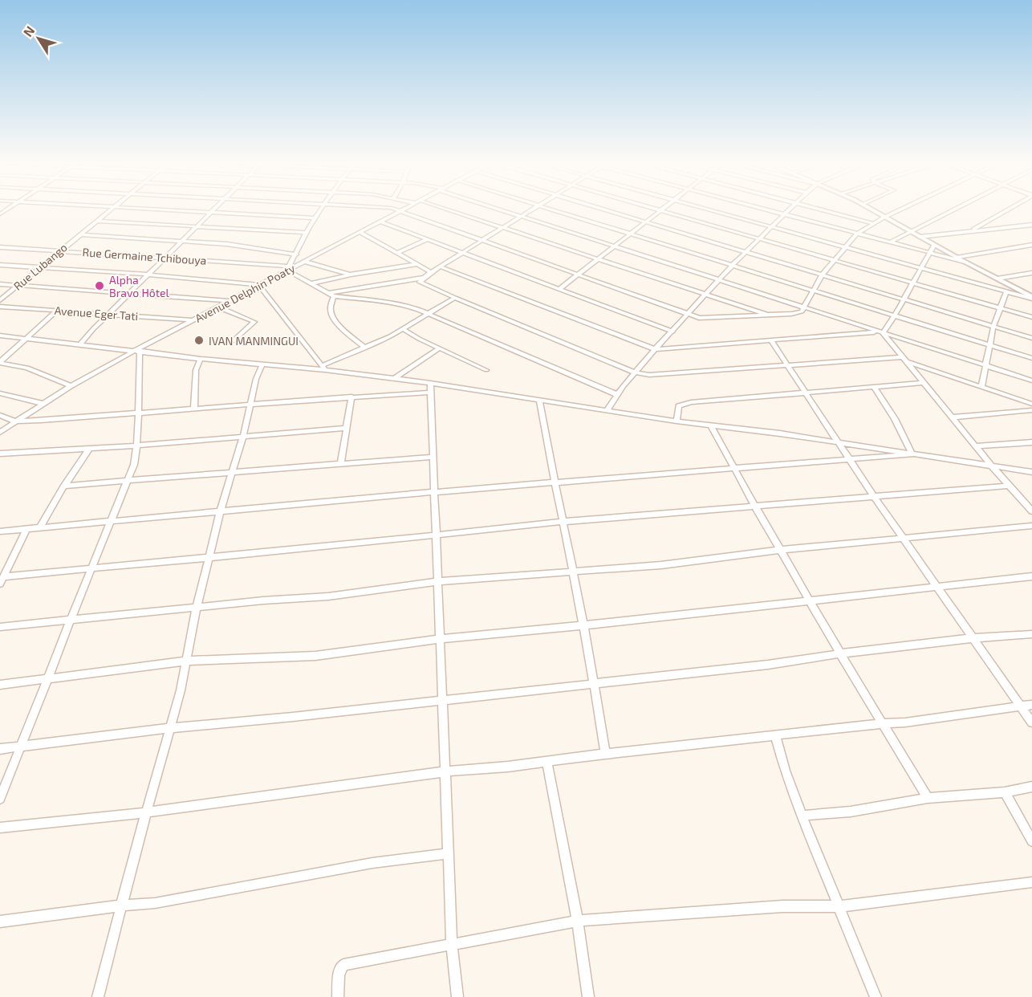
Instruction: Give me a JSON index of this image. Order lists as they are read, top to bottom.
{
  "streets": {
    "street": [
      "Rue Germaine Tchibouya",
      "Rue Lubango",
      "Avenue Delphin Poaty",
      "Avenue Eger Tati"
    ]
  },
  "crossings": [
    ["Rue Germaine Tchibouya", "Rue Lubango"],
    ["Rue Germaine Tchibouya", "Avenue Delphin Poaty"],
    ["Avenue Delphin Poaty", "Avenue Eger Tati"]
  ],
  "places": ["Alpha Bravo Hôtel", "IVAN MANMINGUI"],
  "north": "top left"
}
